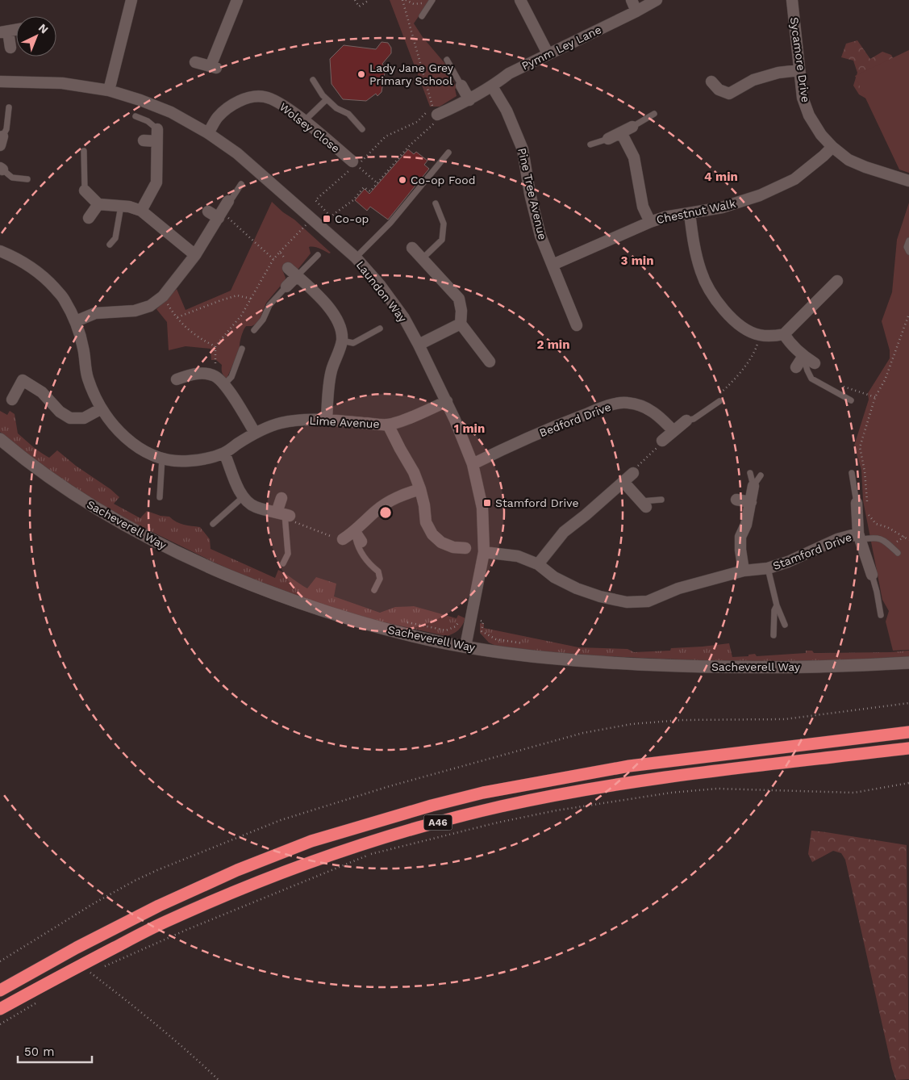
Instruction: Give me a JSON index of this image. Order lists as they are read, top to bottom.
{
  "streets": {
    "highway": ["A46"],
    "street": [
      "Pymm Ley Lane",
      "Sycamore Drive",
      "Wolsey Close",
      "Pine Tree Avenue",
      "Chestnut Walk",
      "Laundon Way",
      "Bedford Drive",
      "Lime Avenue",
      "Sacheverell Way",
      "Stamford Drive"
    ]
  },
  "crossings": [
    ["Pymm Ley Lane", "Pine Tree Avenue"],
    ["Sycamore Drive", "Chestnut Walk"],
    ["Wolsey Close", "Laundon Way"],
    ["Pine Tree Avenue", "Chestnut Walk"],
    ["Laundon Way", "Bedford Drive"],
    ["Laundon Way", "Lime Avenue"],
    ["Laundon Way", "Sacheverell Way"],
    ["Laundon Way", "Stamford Drive"]
  ],
  "places": {
    "other": ["Lady Jane Grey Primary School", "Co-op Food"],
    "transit": ["Co-op", "Stamford Drive"]
  },
  "scale_bar": "50 m",
  "north": "top right",
  "rings": [
    "4 min",
    "3 min",
    "2 min",
    "1 min"
  ]
}
